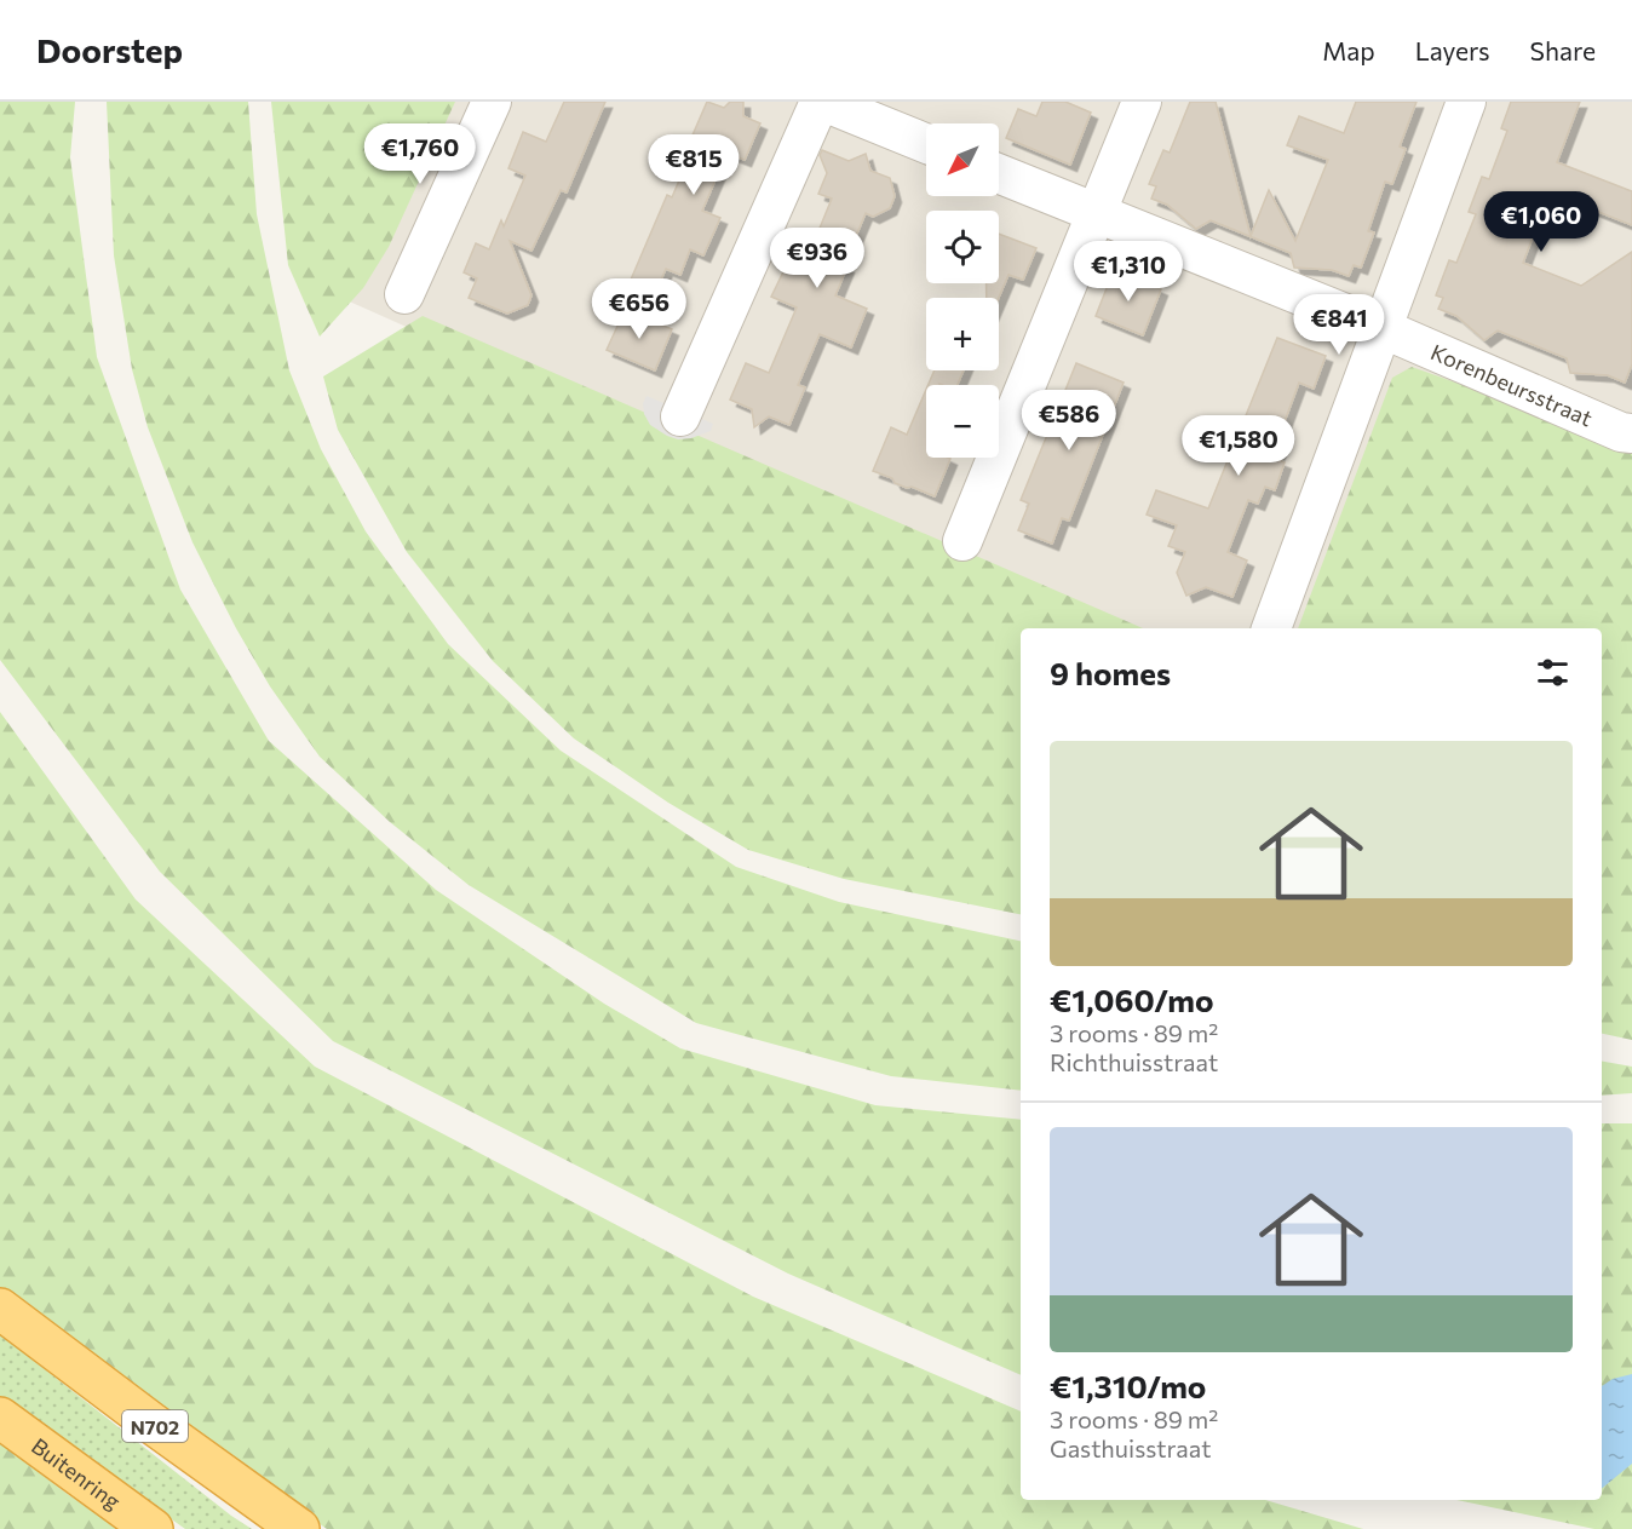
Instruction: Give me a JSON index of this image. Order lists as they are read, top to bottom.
{
  "streets": {
    "highway": ["N702", "Buitenring"],
    "street": ["Korenbeursstraat"]
  },
  "north": "bottom left",
  "page": {
    "header": "Doorstep",
    "nav": ["Map", "Layers", "Share"],
    "map_buttons": ["+", "−"],
    "price": [
      "€1,760",
      "€815",
      "€1,060",
      "€936",
      "€1,310",
      "€656",
      "€841",
      "€586",
      "€1,580"
    ],
    "heading": "9 homes",
    "list": [
      {
        "name": "€1,060/mo",
        "note": "3 rooms · 89 m² · Richthuisstraat"
      },
      {
        "name": "€1,310/mo",
        "note": "3 rooms · 89 m² · Gasthuisstraat"
      }
    ]
  }
}
